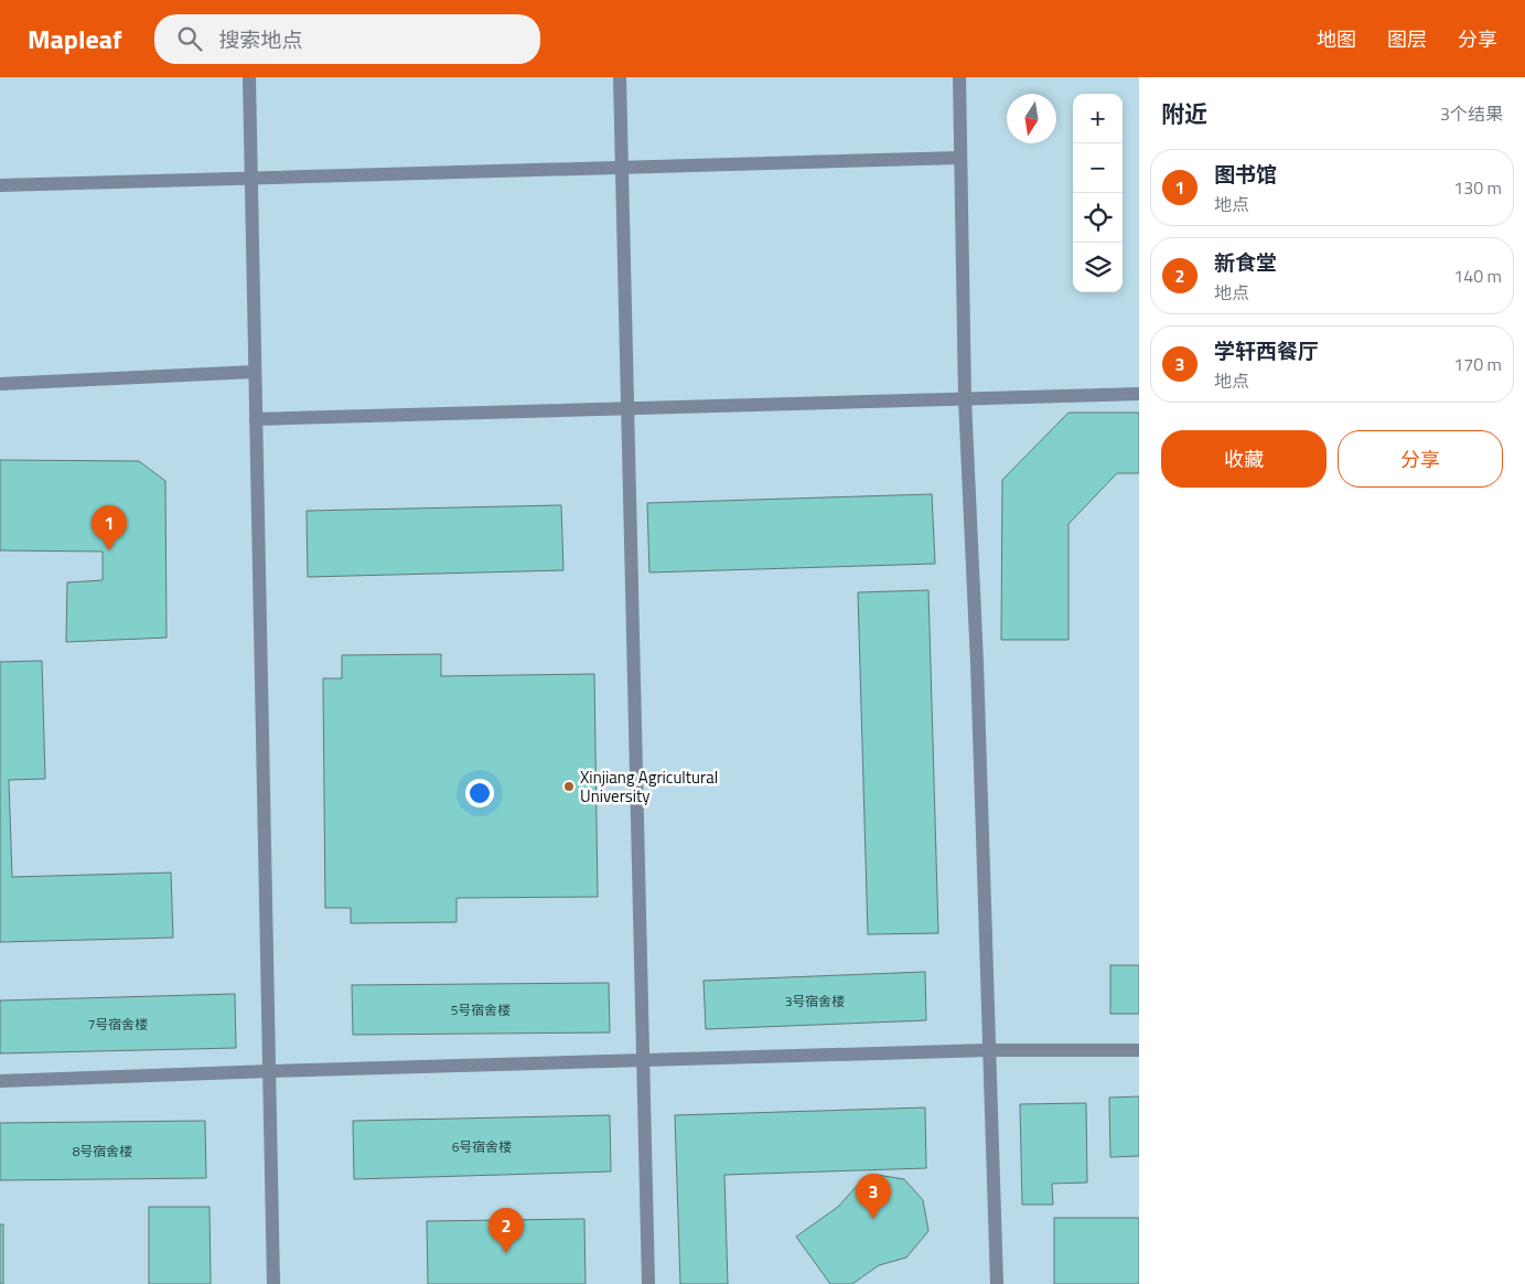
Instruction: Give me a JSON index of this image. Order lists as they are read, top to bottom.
{
  "places": ["Xinjiang Agricultural University"],
  "house_numbers": [
    "3号宿舍楼",
    "5号宿舍楼",
    "7号宿舍楼",
    "6号宿舍楼",
    "8号宿舍楼"
  ],
  "north": "bottom",
  "page": {
    "header": "Mapleaf",
    "search": "搜索地点",
    "nav": ["地图", "图层", "分享"],
    "heading": ["附近", "3个结果"],
    "map_buttons": ["+", "−"],
    "list": [
      {
        "mark": "1",
        "name": "图书馆",
        "note": "地点",
        "value": "130 m"
      },
      {
        "mark": "2",
        "name": "新食堂",
        "note": "地点",
        "value": "140 m"
      },
      {
        "mark": "3",
        "name": "学轩西餐厅",
        "note": "地点",
        "value": "170 m"
      }
    ],
    "buttons": ["收藏", "分享"],
    "pins": ["1", "3", "2"]
  }
}
